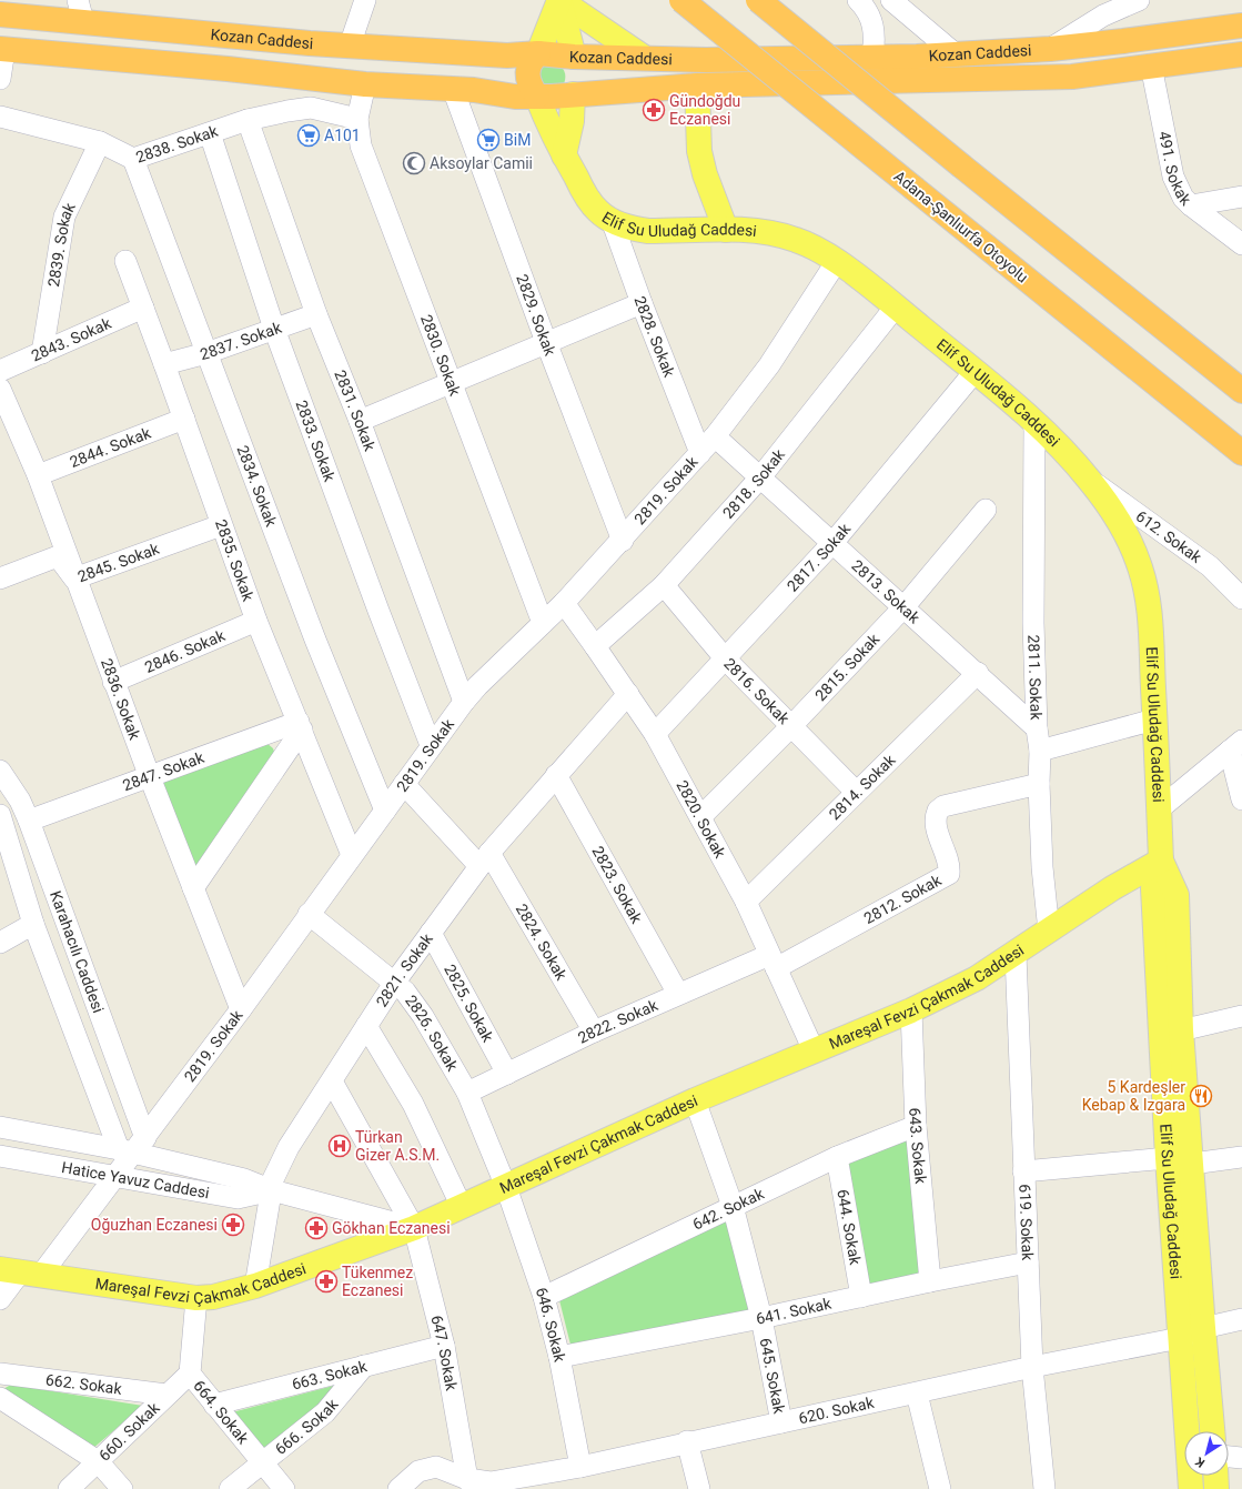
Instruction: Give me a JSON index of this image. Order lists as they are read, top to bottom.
{
  "streets": {
    "highway": ["Kozan Caddesi", "Adana-Şanlıurfa Otoyolu"],
    "main road": ["Elif Su Uludağ Caddesi", "Mareşal Fevzi Çakmak Caddesi"],
    "street": [
      "2838. Sokak",
      "491. Sokak",
      "2839. Sokak",
      "2829. Sokak",
      "2828. Sokak",
      "2843. Sokak",
      "2837. Sokak",
      "2830. Sokak",
      "2831. Sokak",
      "2833. Sokak",
      "2844. Sokak",
      "2818. Sokak",
      "2834. Sokak",
      "2819. Sokak",
      "612. Sokak",
      "2817. Sokak",
      "2845. Sokak",
      "2835. Sokak",
      "2813. Sokak",
      "2846. Sokak",
      "2815. Sokak",
      "2811. Sokak",
      "2816. Sokak",
      "2836. Sokak",
      "2847. Sokak",
      "2814. Sokak",
      "2820. Sokak",
      "2823. Sokak",
      "2812. Sokak",
      "2824. Sokak",
      "Karahacılı Caddesi",
      "2821. Sokak",
      "2825. Sokak",
      "2822. Sokak",
      "2826. Sokak",
      "643. Sokak",
      "Hatice Yavuz Caddesi",
      "642. Sokak",
      "619. Sokak",
      "644. Sokak",
      "641. Sokak",
      "646. Sokak",
      "647. Sokak",
      "663. Sokak",
      "645. Sokak",
      "662. Sokak",
      "620. Sokak",
      "664. Sokak",
      "666. Sokak",
      "660. Sokak"
    ]
  },
  "crossings": [
    ["Kozan Caddesi", "491. Sokak"],
    ["Kozan Caddesi", "Elif Su Uludağ Caddesi"],
    ["Kozan Caddesi", "2829. Sokak"],
    ["Kozan Caddesi", "2830. Sokak"],
    ["2838. Sokak", "2839. Sokak"],
    ["2838. Sokak", "2830. Sokak"],
    ["2838. Sokak", "2831. Sokak"],
    ["2838. Sokak", "2833. Sokak"],
    ["2838. Sokak", "2834. Sokak"],
    ["Elif Su Uludağ Caddesi", "2828. Sokak"],
    ["Elif Su Uludağ Caddesi", "2818. Sokak"],
    ["Elif Su Uludağ Caddesi", "2819. Sokak"],
    ["Elif Su Uludağ Caddesi", "612. Sokak"],
    ["Elif Su Uludağ Caddesi", "2817. Sokak"],
    ["Elif Su Uludağ Caddesi", "2811. Sokak"],
    ["Elif Su Uludağ Caddesi", "Mareşal Fevzi Çakmak Caddesi"],
    ["Elif Su Uludağ Caddesi", "620. Sokak"],
    ["2839. Sokak", "2843. Sokak"],
    ["2829. Sokak", "2819. Sokak"],
    ["2828. Sokak", "2819. Sokak"],
    ["2843. Sokak", "2835. Sokak"],
    ["2837. Sokak", "2831. Sokak"],
    ["2837. Sokak", "2833. Sokak"],
    ["2837. Sokak", "2834. Sokak"],
    ["2837. Sokak", "2835. Sokak"],
    ["2830. Sokak", "2819. Sokak"],
    ["2831. Sokak", "2819. Sokak"],
    ["2833. Sokak", "2819. Sokak"],
    ["2844. Sokak", "2835. Sokak"],
    ["2844. Sokak", "2836. Sokak"],
    ["2818. Sokak", "2813. Sokak"],
    ["2818. Sokak", "2816. Sokak"],
    ["2818. Sokak", "2820. Sokak"],
    ["2834. Sokak", "2819. Sokak"],
    ["2819. Sokak", "2835. Sokak"],
    ["2819. Sokak", "2813. Sokak"],
    ["2819. Sokak", "2836. Sokak"],
    ["2819. Sokak", "2820. Sokak"],
    ["2819. Sokak", "2824. Sokak"],
    ["2819. Sokak", "Karahacılı Caddesi"],
    ["2819. Sokak", "Mareşal Fevzi Çakmak Caddesi"],
    ["2819. Sokak", "2826. Sokak"],
    ["2819. Sokak", "Hatice Yavuz Caddesi"],
    ["2817. Sokak", "2813. Sokak"],
    ["2817. Sokak", "2816. Sokak"],
    ["2817. Sokak", "2820. Sokak"],
    ["2845. Sokak", "2835. Sokak"],
    ["2845. Sokak", "2836. Sokak"],
    ["2835. Sokak", "2846. Sokak"],
    ["2835. Sokak", "2847. Sokak"],
    ["2813. Sokak", "2815. Sokak"],
    ["2813. Sokak", "2811. Sokak"],
    ["2813. Sokak", "2814. Sokak"],
    ["2846. Sokak", "2836. Sokak"],
    ["2815. Sokak", "2816. Sokak"],
    ["2815. Sokak", "2820. Sokak"],
    ["2811. Sokak", "2812. Sokak"],
    ["2811. Sokak", "Mareşal Fevzi Çakmak Caddesi"],
    ["2816. Sokak", "2814. Sokak"],
    ["2836. Sokak", "2847. Sokak"],
    ["2847. Sokak", "Karahacılı Caddesi"],
    ["2814. Sokak", "2820. Sokak"],
    ["2820. Sokak", "2812. Sokak"],
    ["2820. Sokak", "2821. Sokak"],
    ["2820. Sokak", "Mareşal Fevzi Çakmak Caddesi"],
    ["2820. Sokak", "2822. Sokak"],
    ["2823. Sokak", "2821. Sokak"],
    ["2823. Sokak", "2822. Sokak"],
    ["2812. Sokak", "2822. Sokak"],
    ["2824. Sokak", "2821. Sokak"],
    ["2824. Sokak", "2822. Sokak"],
    ["2821. Sokak", "Mareşal Fevzi Çakmak Caddesi"],
    ["2821. Sokak", "2825. Sokak"],
    ["2821. Sokak", "2826. Sokak"],
    ["2821. Sokak", "Hatice Yavuz Caddesi"],
    ["2821. Sokak", "647. Sokak"],
    ["Mareşal Fevzi Çakmak Caddesi", "2826. Sokak"],
    ["Mareşal Fevzi Çakmak Caddesi", "643. Sokak"],
    ["Mareşal Fevzi Çakmak Caddesi", "619. Sokak"],
    ["Mareşal Fevzi Çakmak Caddesi", "646. Sokak"],
    ["Mareşal Fevzi Çakmak Caddesi", "647. Sokak"],
    ["Mareşal Fevzi Çakmak Caddesi", "645. Sokak"],
    ["Mareşal Fevzi Çakmak Caddesi", "664. Sokak"],
    ["2825. Sokak", "2822. Sokak"],
    ["2822. Sokak", "2826. Sokak"],
    ["2826. Sokak", "646. Sokak"],
    ["643. Sokak", "642. Sokak"],
    ["643. Sokak", "641. Sokak"],
    ["642. Sokak", "644. Sokak"],
    ["642. Sokak", "646. Sokak"],
    ["642. Sokak", "645. Sokak"],
    ["619. Sokak", "641. Sokak"],
    ["619. Sokak", "620. Sokak"],
    ["644. Sokak", "641. Sokak"],
    ["641. Sokak", "646. Sokak"],
    ["641. Sokak", "645. Sokak"],
    ["646. Sokak", "620. Sokak"],
    ["647. Sokak", "663. Sokak"],
    ["647. Sokak", "620. Sokak"],
    ["663. Sokak", "664. Sokak"],
    ["663. Sokak", "666. Sokak"],
    ["645. Sokak", "620. Sokak"],
    ["662. Sokak", "660. Sokak"],
    ["664. Sokak", "666. Sokak"],
    ["664. Sokak", "660. Sokak"]
  ],
  "places": {
    "pharmacy": [
      "Gündoğdu Eczanesi",
      "Oğuzhan Eczanesi",
      "Gökhan Eczanesi",
      "Tükenmez Eczanesi"
    ],
    "supermarket": ["A101", "BiM"],
    "mosque": ["Aksoylar Camii"],
    "restaurant": ["5 Kardeşler Kebap & Izgara"],
    "hospital": ["Türkan Gizer A.S.M."]
  },
  "north": "bottom left"
}
